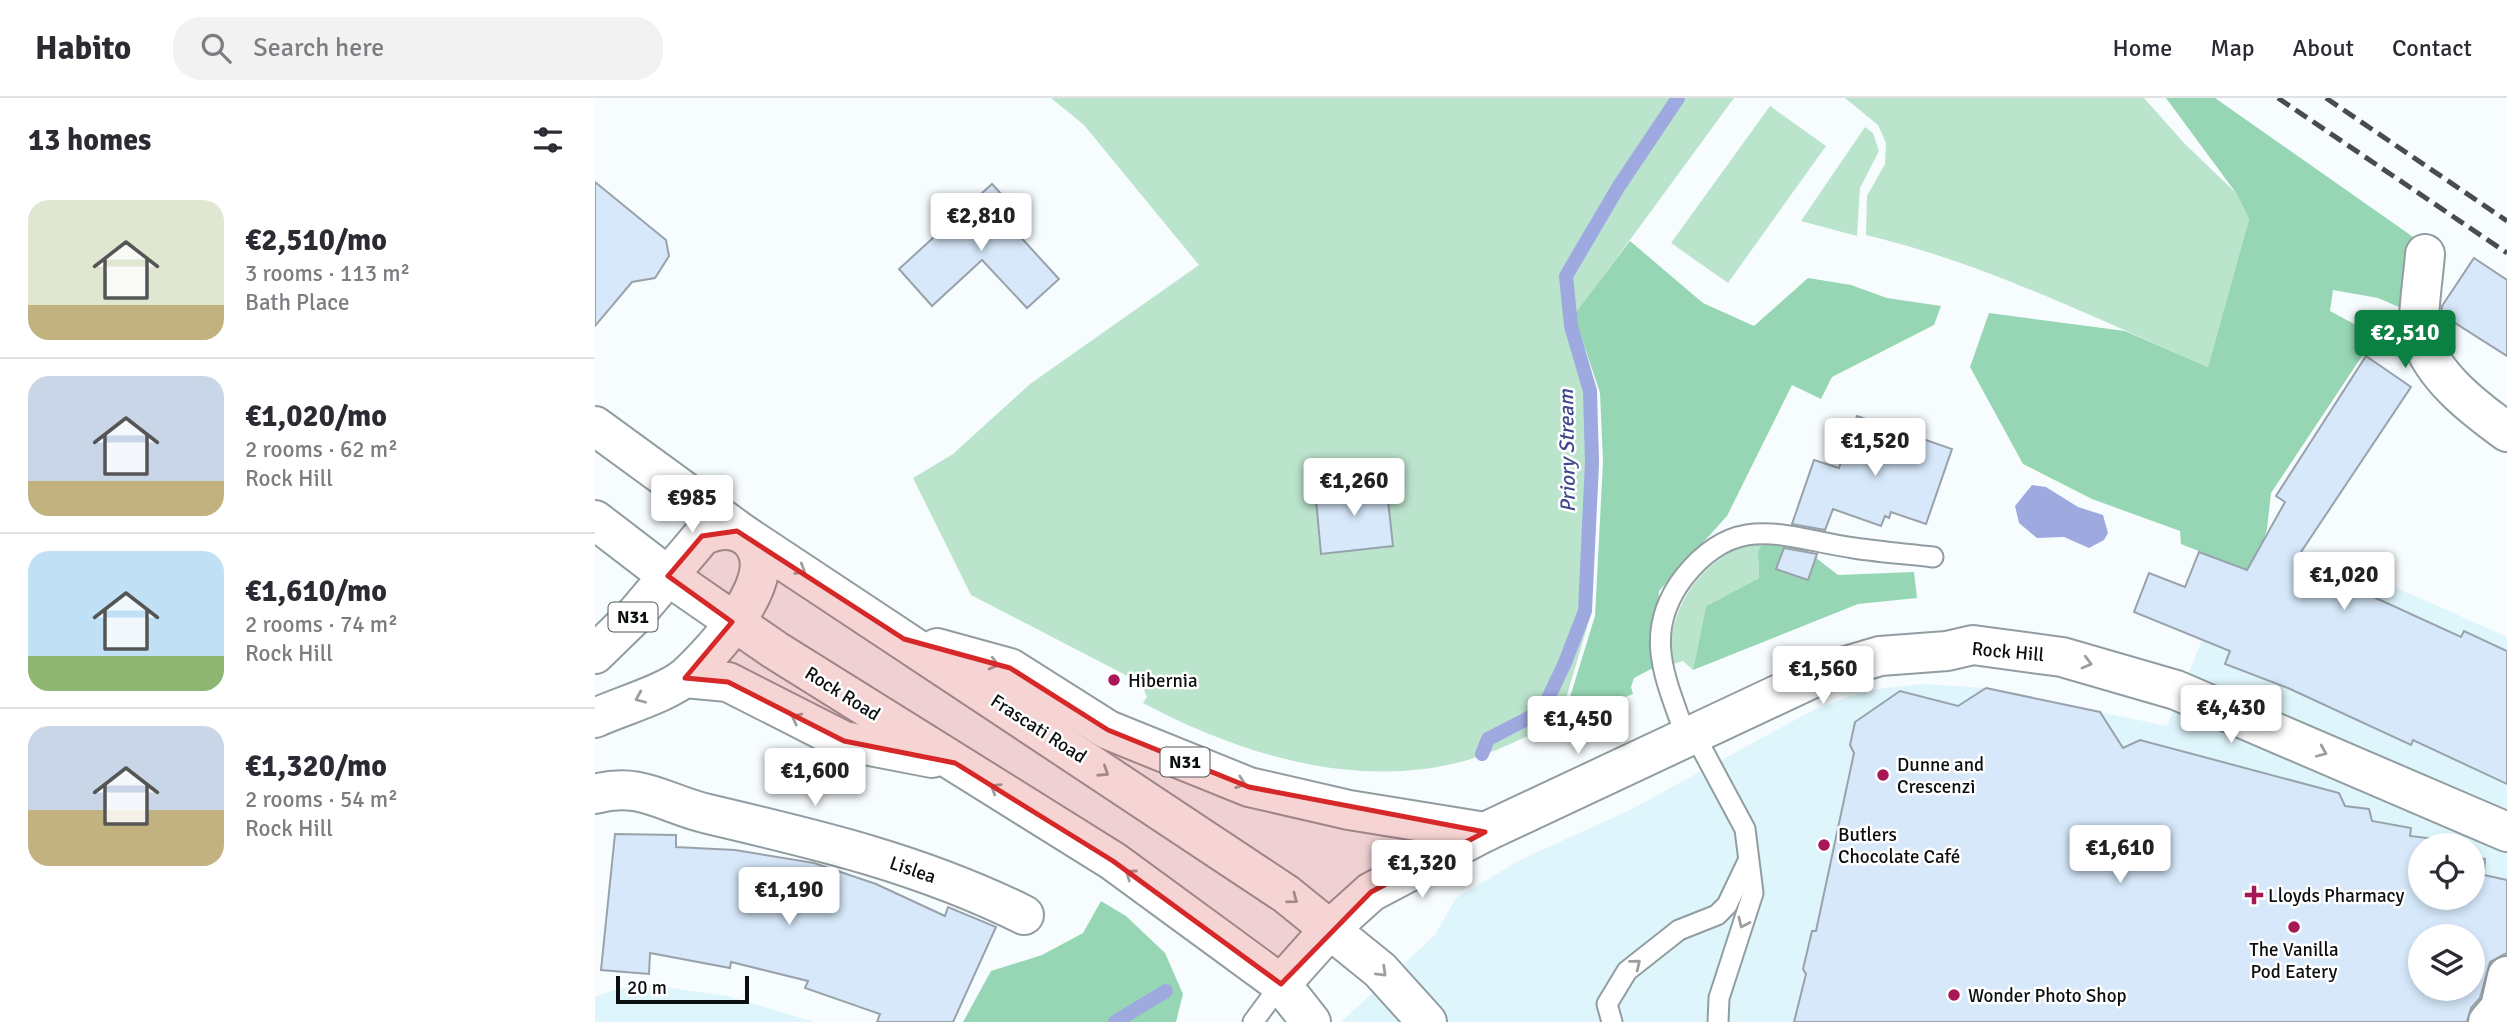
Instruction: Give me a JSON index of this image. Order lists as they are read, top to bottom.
{
  "streets": {
    "main road": [
      "N31",
      "Rock Hill",
      "Rock Road",
      "Frascati Road",
      "Lislea"
    ]
  },
  "crossings": [
    ["N31", "Rock Hill"],
    ["N31", "Rock Road"],
    ["N31", "Frascati Road"],
    ["Rock Hill", "Frascati Road"]
  ],
  "one_way": ["Rock Hill"],
  "water": ["Priory Stream"],
  "places": {
    "other": [
      "Hibernia",
      "Dunne and Crescenzi",
      "Butlers Chocolate Café",
      "The Vanilla Pod Eatery",
      "Wonder Photo Shop"
    ],
    "health": ["Lloyds Pharmacy"]
  },
  "scale_bar": "20 m",
  "page": {
    "header": "Habito",
    "search": "Search here",
    "nav": [
      "Home",
      "Map",
      "About",
      "Contact"
    ],
    "heading": "13 homes",
    "list": [
      {
        "name": "€2,510/mo",
        "note": "3 rooms · 113 m² · Bath Place"
      },
      {
        "name": "€1,020/mo",
        "note": "2 rooms · 62 m² · Rock Hill"
      },
      {
        "name": "€1,610/mo",
        "note": "2 rooms · 74 m² · Rock Hill"
      },
      {
        "name": "€1,320/mo",
        "note": "2 rooms · 54 m² · Rock Hill"
      }
    ],
    "price": [
      "€2,810",
      "€2,510",
      "€1,520",
      "€1,260",
      "€985",
      "€1,020",
      "€1,560",
      "€4,430",
      "€1,450",
      "€1,600",
      "€1,610",
      "€1,320",
      "€1,190"
    ],
    "scale": "20 m"
  }
}
